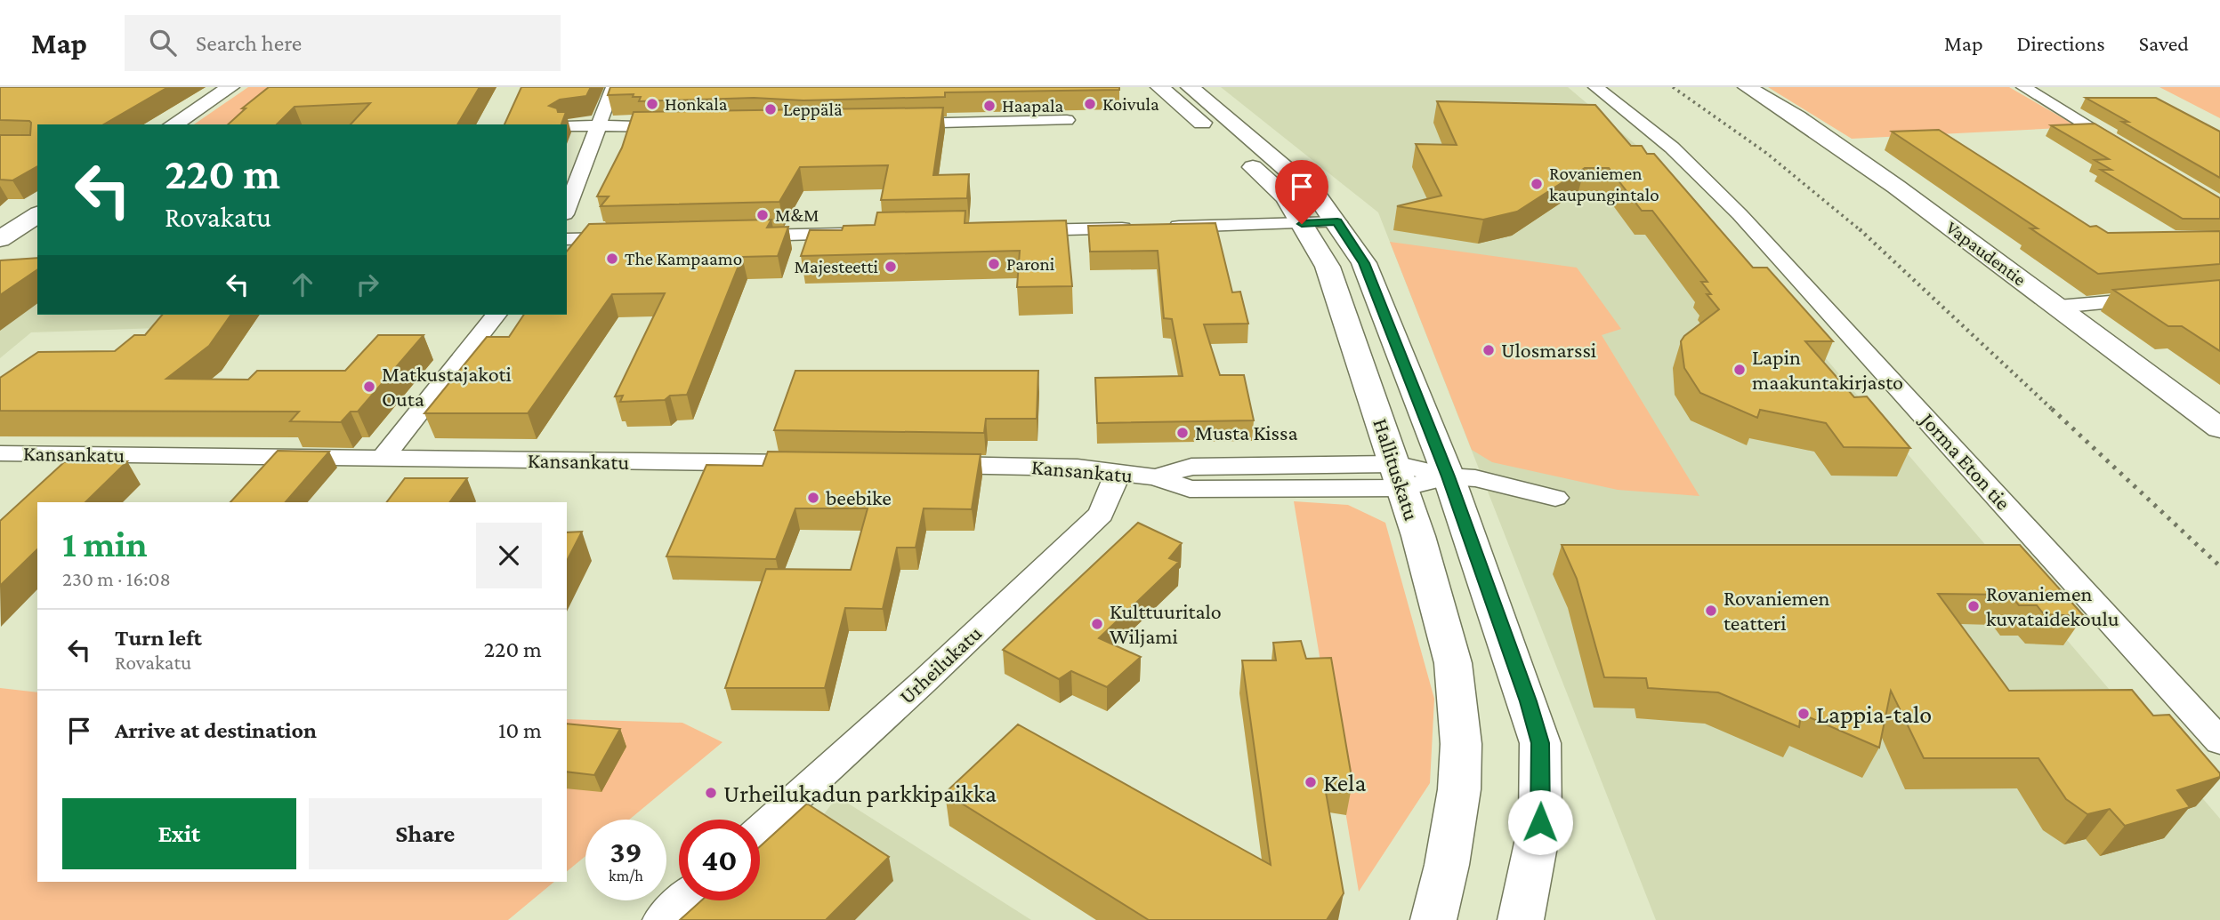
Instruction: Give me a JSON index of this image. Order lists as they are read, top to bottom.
{
  "streets": {
    "street": [
      "Vapaudentie",
      "Kansankatu",
      "Jorma Eton tie",
      "Hallituskatu",
      "Urheilukatu"
    ]
  },
  "crossings": [
    ["Kansankatu", "Hallituskatu"],
    ["Kansankatu", "Urheilukatu"]
  ],
  "places": [
    "Honkala",
    "Koivula",
    "Haapala",
    "Leppälä",
    "Rovaniemen kaupungintalo",
    "M&M",
    "The Kampaamo",
    "Paroni",
    "Majesteetti",
    "Ulosmarssi",
    "Lapin maakuntakirjasto",
    "Matkustajakoti Outa",
    "Musta Kissa",
    "beebike",
    "Rovaniemen kuvataidekoulu",
    "Rovaniemen teatteri",
    "Kulttuuritalo Wiljami",
    "Lappia-talo",
    "Kela",
    "Urheilukadun parkkipaikka"
  ],
  "page": {
    "header": "Map",
    "search": "Search here",
    "nav": ["Map", "Directions", "Saved"],
    "turn": ["220 m", "Rovakatu"],
    "heading": ["1 min", "230 m · 16:08"],
    "list": [
      {
        "name": "Turn left",
        "note": "Rovakatu",
        "value": "220 m"
      },
      {
        "name": "Arrive at destination",
        "value": "10 m"
      }
    ],
    "buttons": ["Exit", "Share"],
    "speed": "39 km/h",
    "limit": "40"
  }
}
